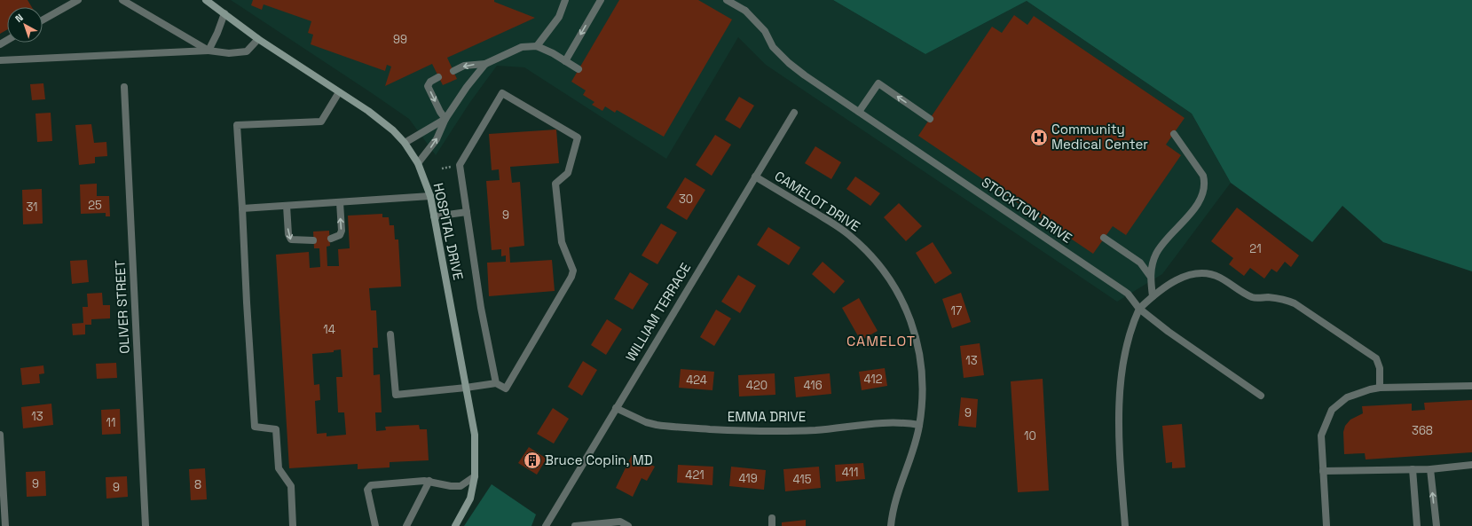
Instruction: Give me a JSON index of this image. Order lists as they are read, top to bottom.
{
  "streets": {
    "street": [
      "CAMELOT DRIVE",
      "STOCKTON DRIVE",
      "HOSPITAL DRIVE",
      "OLIVER STREET",
      "WILLIAM TERRACE",
      "EMMA DRIVE"
    ]
  },
  "crossings": [
    ["CAMELOT DRIVE", "WILLIAM TERRACE"],
    ["CAMELOT DRIVE", "EMMA DRIVE"],
    ["WILLIAM TERRACE", "EMMA DRIVE"]
  ],
  "districts": ["CAMELOT"],
  "places": {
    "hospital": ["Community Medical Center"],
    "building": ["Bruce Coplin, MD"]
  },
  "house_numbers": [
    "99",
    "30",
    "25",
    "31",
    "9",
    "21",
    "17",
    "14",
    "13",
    "412",
    "424",
    "420",
    "416",
    "9",
    "13",
    "11",
    "368",
    "10",
    "411",
    "421",
    "419",
    "415",
    "9",
    "8",
    "9"
  ],
  "north": "top left"
}
